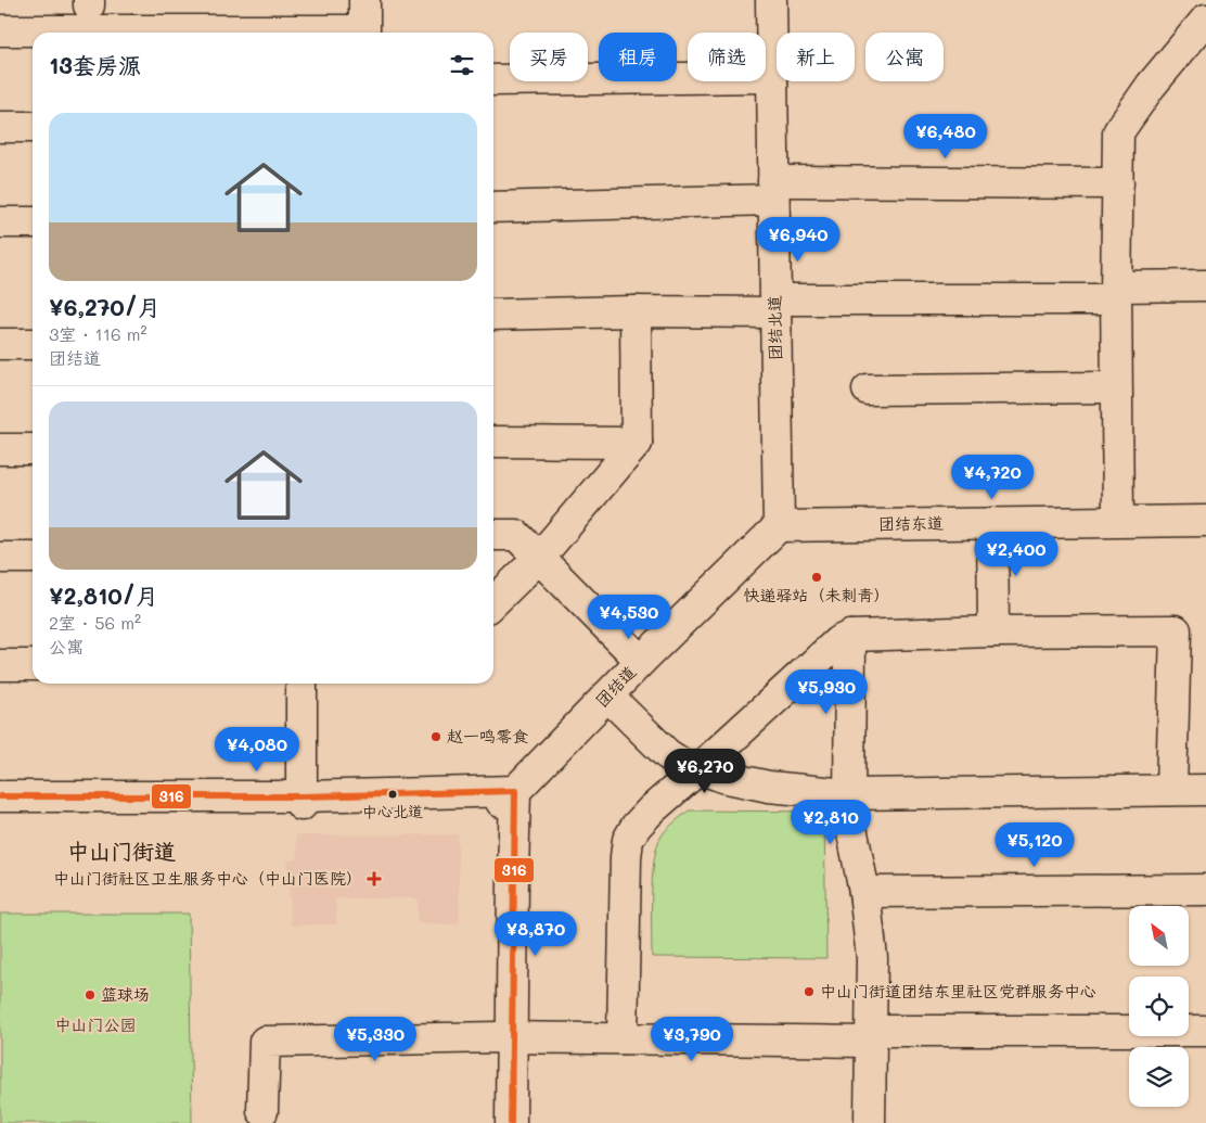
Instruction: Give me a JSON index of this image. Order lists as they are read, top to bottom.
{
  "streets": {
    "street": ["团结北道", "团结东道", "团结道"]
  },
  "crossings": [
    ["团结北道", "团结东道"],
    ["团结北道", "团结道"],
    ["团结东道", "团结道"]
  ],
  "districts": ["中山门街道"],
  "parks": ["中山门公园"],
  "places": {
    "other": [
      "快递驿站（未刺青）",
      "赵一鸣零食",
      "中心北道",
      "中山门街道团结东里社区党群服务中心",
      "篮球场"
    ],
    "health": ["中山门街社区卫生服务中心（中山门医院）"]
  },
  "lines": ["transit line 316"],
  "north": "top left",
  "page": {
    "chip": [
      "买房",
      "租房",
      "筛选",
      "新上",
      "公寓"
    ],
    "heading": "13套房源",
    "list": [
      {
        "name": "¥6,270/月",
        "note": "3室 · 116 m² · 团结道"
      },
      {
        "name": "¥2,810/月",
        "note": "2室 · 56 m² · 公寓"
      }
    ],
    "price": [
      "¥6,480",
      "¥6,940",
      "¥4,720",
      "¥2,400",
      "¥4,530",
      "¥5,930",
      "¥4,080",
      "¥6,270",
      "¥2,810",
      "¥5,120",
      "¥8,870",
      "¥5,330",
      "¥3,790"
    ]
  }
}
